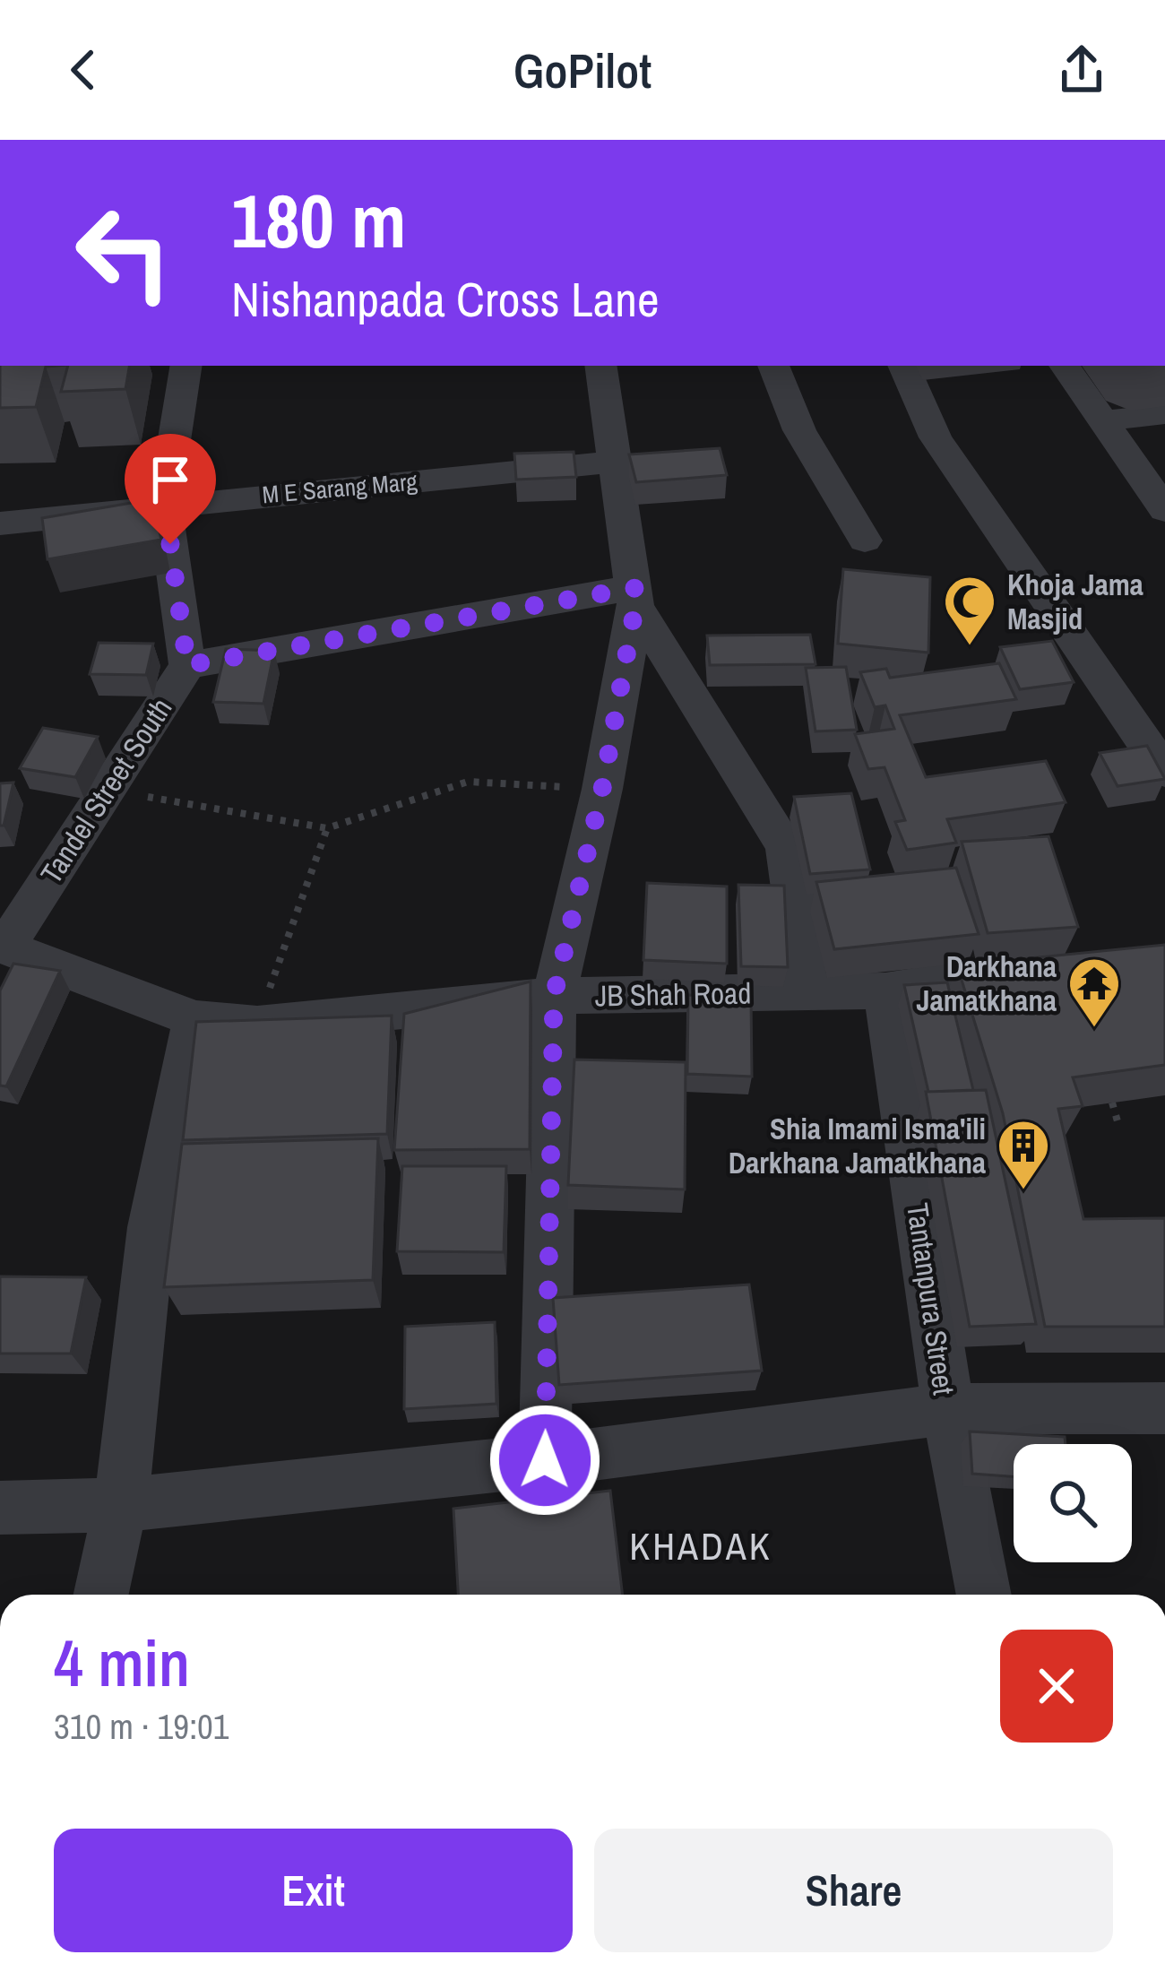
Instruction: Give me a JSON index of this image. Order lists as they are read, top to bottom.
{
  "streets": {
    "street": [
      "M E Sarang Marg",
      "Tandel Street South",
      "JB Shah Road",
      "Tantanpura Street"
    ]
  },
  "crossings": [
    ["M E Sarang Marg", "Tandel Street South"],
    ["Tandel Street South", "JB Shah Road"],
    ["JB Shah Road", "Tantanpura Street"]
  ],
  "districts": ["KHADAK"],
  "places": {
    "mosque": ["Khoja Jama Masjid"],
    "temple": ["Darkhana Jamatkhana"],
    "building": ["Shia Imami Isma'ili Darkhana Jamatkhana"]
  },
  "page": {
    "header": "GoPilot",
    "turn": ["180 m", "Nishanpada Cross Lane"],
    "heading": ["4 min", "310 m · 19:01"],
    "buttons": ["Exit", "Share"]
  }
}
